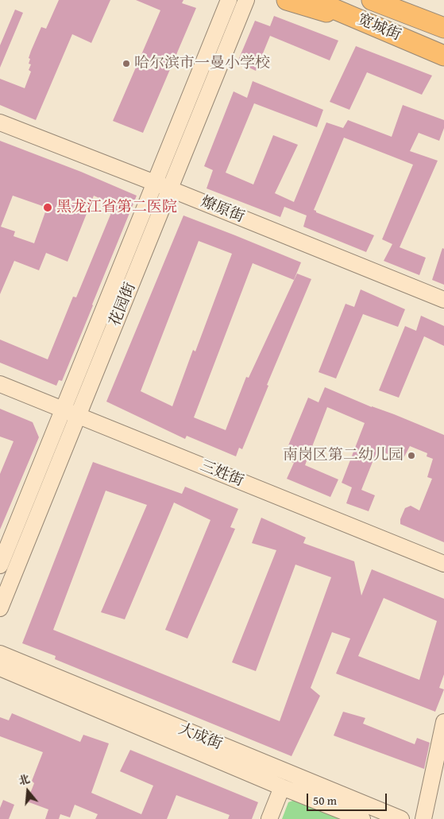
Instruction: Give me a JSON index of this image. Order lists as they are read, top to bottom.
{
  "streets": {
    "highway": ["宽城街"],
    "main road": [
      "燎原街",
      "花园街",
      "三姓街",
      "大成街"
    ]
  },
  "crossings": [
    ["燎原街", "花园街"],
    ["花园街", "三姓街"]
  ],
  "places": ["哈尔滨市一曼小学校", "黑龙江省第二医院", "南岗区第二幼儿园"],
  "scale_bar": "50 m",
  "north": "top"
}
